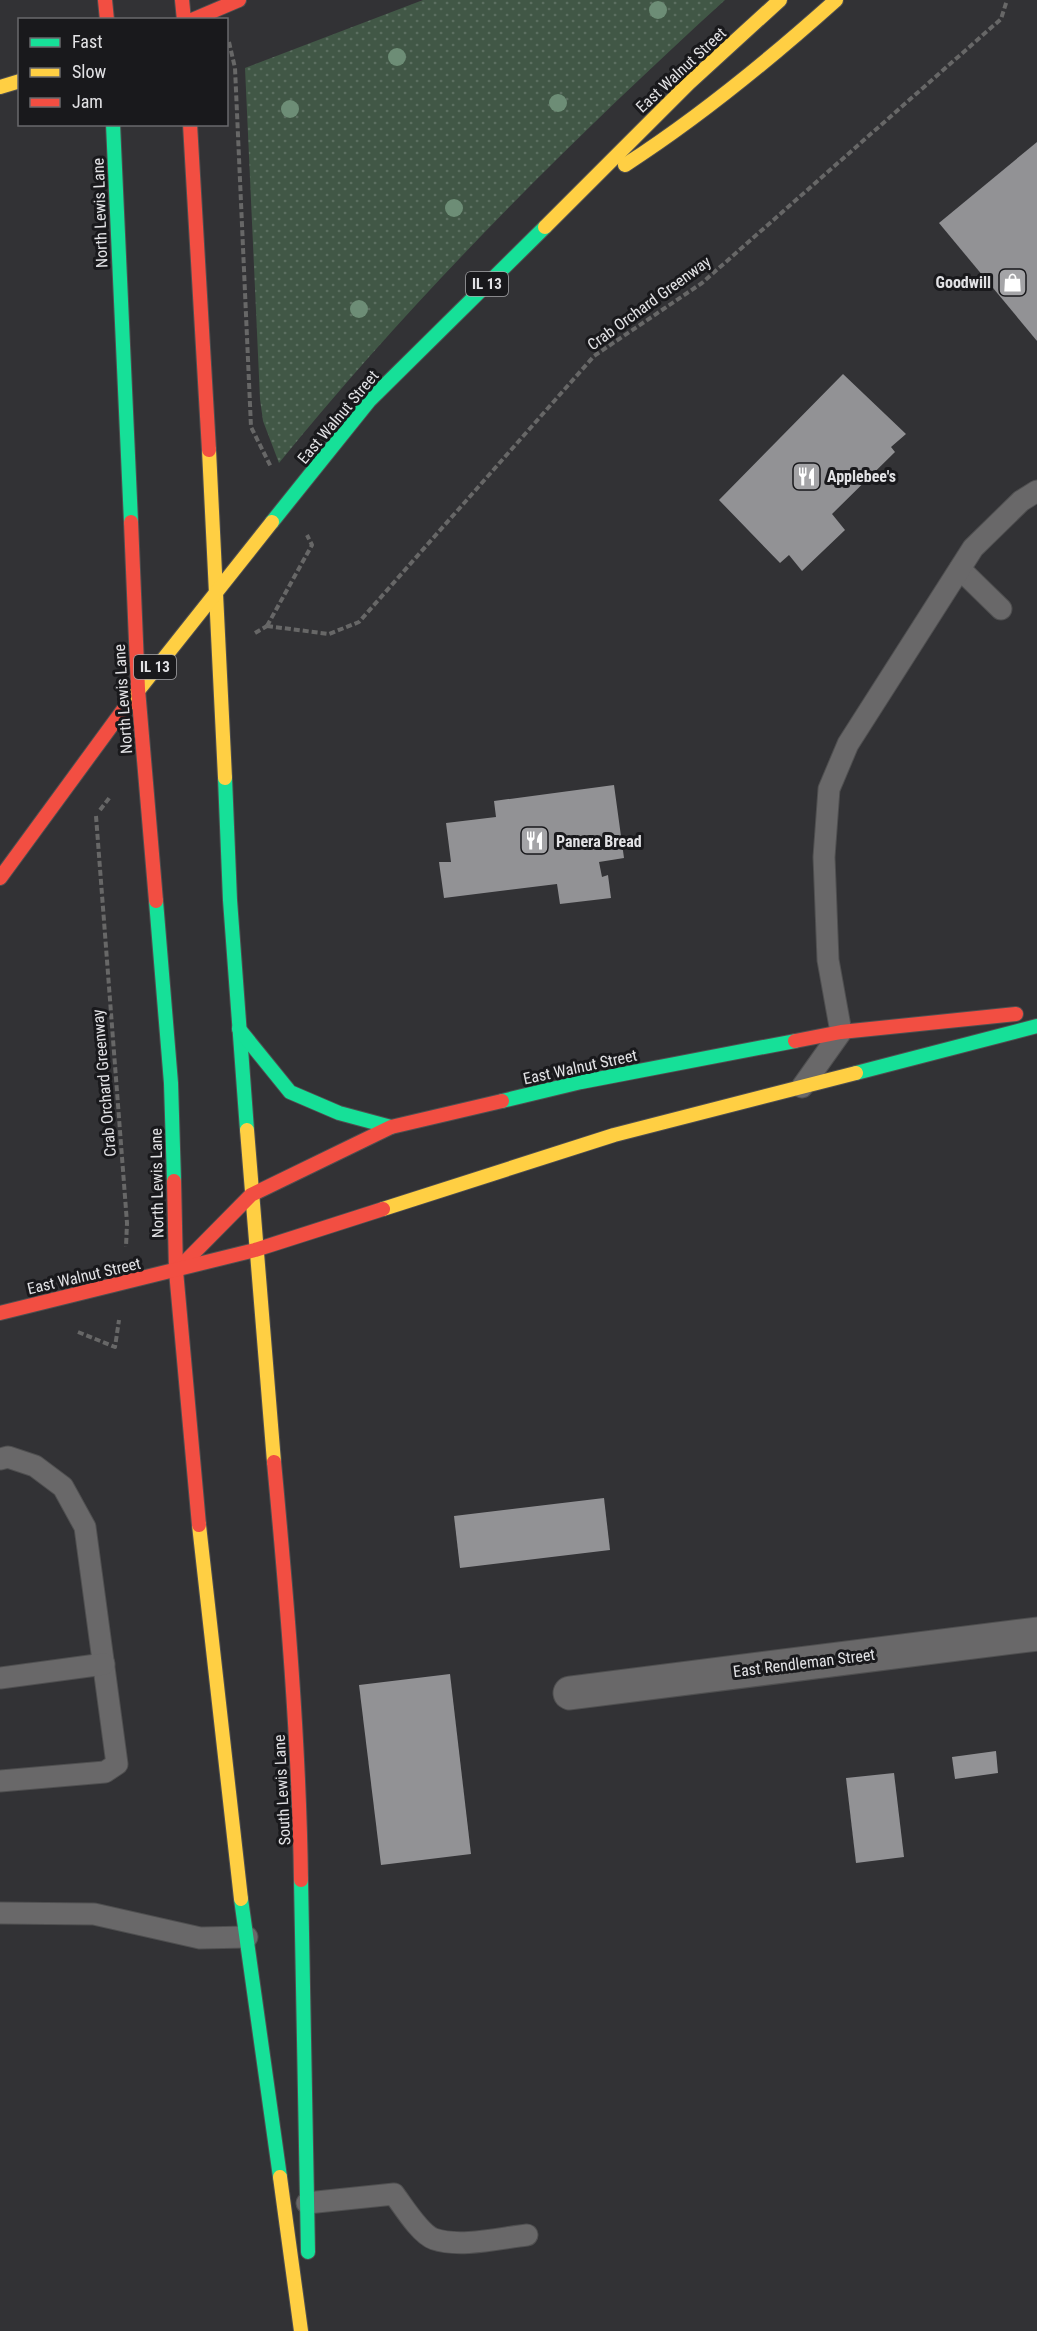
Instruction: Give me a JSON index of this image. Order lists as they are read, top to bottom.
{
  "streets": {
    "main road": [
      "East Walnut Street",
      "North Lewis Lane",
      "IL 13",
      "South Lewis Lane"
    ],
    "street": ["East Rendleman Street"],
    "path": ["Crab Orchard Greenway"]
  },
  "crossings": [
    ["East Walnut Street", "North Lewis Lane"],
    ["East Walnut Street", "Crab Orchard Greenway"],
    ["East Walnut Street", "South Lewis Lane"]
  ],
  "places": {
    "shop": ["Goodwill"],
    "restaurant": ["Applebee's", "Panera Bread"]
  },
  "legend": ["Fast", "Slow", "Jam"]
}
